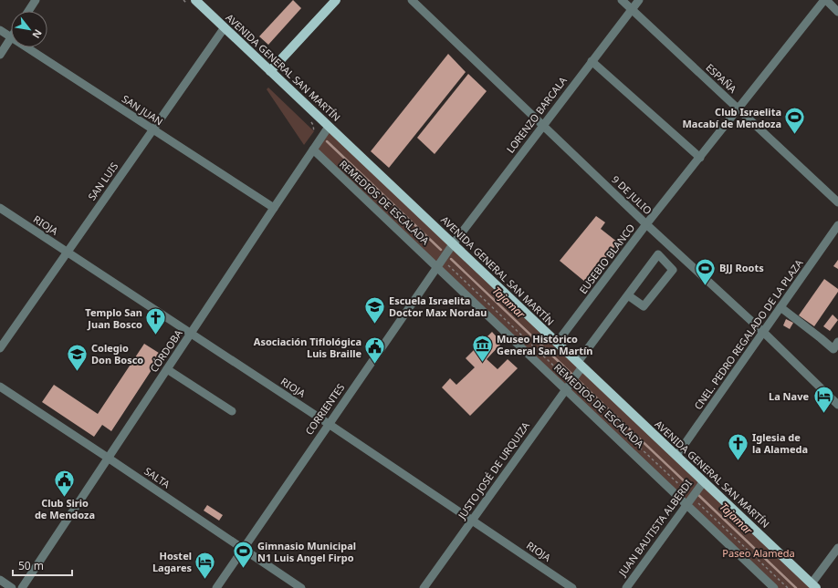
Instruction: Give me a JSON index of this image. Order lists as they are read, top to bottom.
{
  "streets": {
    "main road": ["AVENIDA GENERAL SAN MARTÍN"],
    "street": [
      "ESPAÑA",
      "SAN JUAN",
      "LORENZO BARCALA",
      "SAN LUIS",
      "9 DE JULIO",
      "REMEDIOS DE ESCALADA",
      "RIOJA",
      "EUSEBIO BLANCO",
      "CNEL. PEDRO REGALADO DE LA PLAZA",
      "CÓRDOBA",
      "CORRIENTES",
      "JUSTO JOSÉ DE URQUIZA",
      "SALTA",
      "JUAN BAUTISTA ALBERDI"
    ]
  },
  "crossings": [
    ["AVENIDA GENERAL SAN MARTÍN", "LORENZO BARCALA"],
    ["AVENIDA GENERAL SAN MARTÍN", "SAN LUIS"],
    ["AVENIDA GENERAL SAN MARTÍN", "EUSEBIO BLANCO"],
    ["AVENIDA GENERAL SAN MARTÍN", "CNEL. PEDRO REGALADO DE LA PLAZA"],
    ["AVENIDA GENERAL SAN MARTÍN", "CÓRDOBA"],
    ["AVENIDA GENERAL SAN MARTÍN", "CORRIENTES"],
    ["AVENIDA GENERAL SAN MARTÍN", "JUSTO JOSÉ DE URQUIZA"],
    ["AVENIDA GENERAL SAN MARTÍN", "JUAN BAUTISTA ALBERDI"],
    ["ESPAÑA", "LORENZO BARCALA"],
    ["ESPAÑA", "EUSEBIO BLANCO"],
    ["SAN JUAN", "SAN LUIS"],
    ["SAN JUAN", "CÓRDOBA"],
    ["LORENZO BARCALA", "9 DE JULIO"],
    ["LORENZO BARCALA", "CORRIENTES"],
    ["SAN LUIS", "RIOJA"],
    ["9 DE JULIO", "EUSEBIO BLANCO"],
    ["9 DE JULIO", "CNEL. PEDRO REGALADO DE LA PLAZA"],
    ["REMEDIOS DE ESCALADA", "CÓRDOBA"],
    ["REMEDIOS DE ESCALADA", "CORRIENTES"],
    ["REMEDIOS DE ESCALADA", "JUSTO JOSÉ DE URQUIZA"],
    ["REMEDIOS DE ESCALADA", "JUAN BAUTISTA ALBERDI"],
    ["RIOJA", "CÓRDOBA"],
    ["RIOJA", "CORRIENTES"],
    ["RIOJA", "JUSTO JOSÉ DE URQUIZA"],
    ["CÓRDOBA", "SALTA"],
    ["CORRIENTES", "SALTA"]
  ],
  "water": ["Tajamar"],
  "parks": ["Paseo Alameda"],
  "places": {
    "sports": ["Club Israelita Macabí de Mendoza", "BJJ Roots", "Gimnasio Municipal N1 Luis Angel Firpo"],
    "school or university": ["Escuela Israelita Doctor Max Nordau", "Colegio Don Bosco"],
    "church": ["Templo San Juan Bosco", "Iglesia de la Alameda"],
    "museum": ["Museo Histórico General San Martín"],
    "public building": ["Asociación Tiflológica Luis Braille", "Club Sirio de Mendoza"],
    "hotel": ["La Nave", "Hostel Lagares"]
  },
  "scale_bar": "50 m",
  "north": "bottom right"
}
